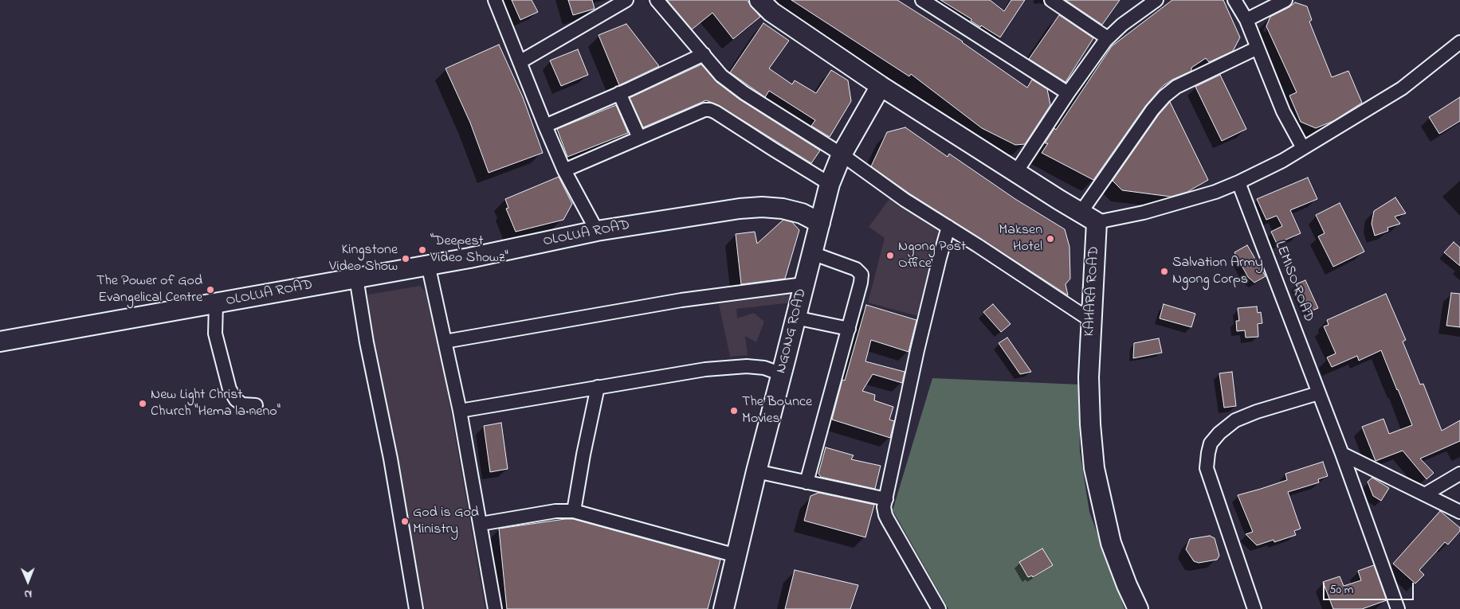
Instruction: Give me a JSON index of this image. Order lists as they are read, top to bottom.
{
  "streets": {
    "street": [
      "OLOLUA ROAD",
      "LEMISO ROAD",
      "KAHARA ROAD",
      "NGONG ROAD"
    ]
  },
  "crossings": [
    ["OLOLUA ROAD", "NGONG ROAD"]
  ],
  "places": [
    "Maksen Hotel",
    "\"Deepest Video Showz\"",
    "Ngong Post Office",
    "Kingstone Video Show",
    "Salvation Army Ngong Corps",
    "The Power of God Evangelical Centre",
    "New Light Christ Church \"Hema la neno\"",
    "The Bounce Movies",
    "God is God Ministry"
  ],
  "scale_bar": "50 m",
  "north": "bottom"
}
